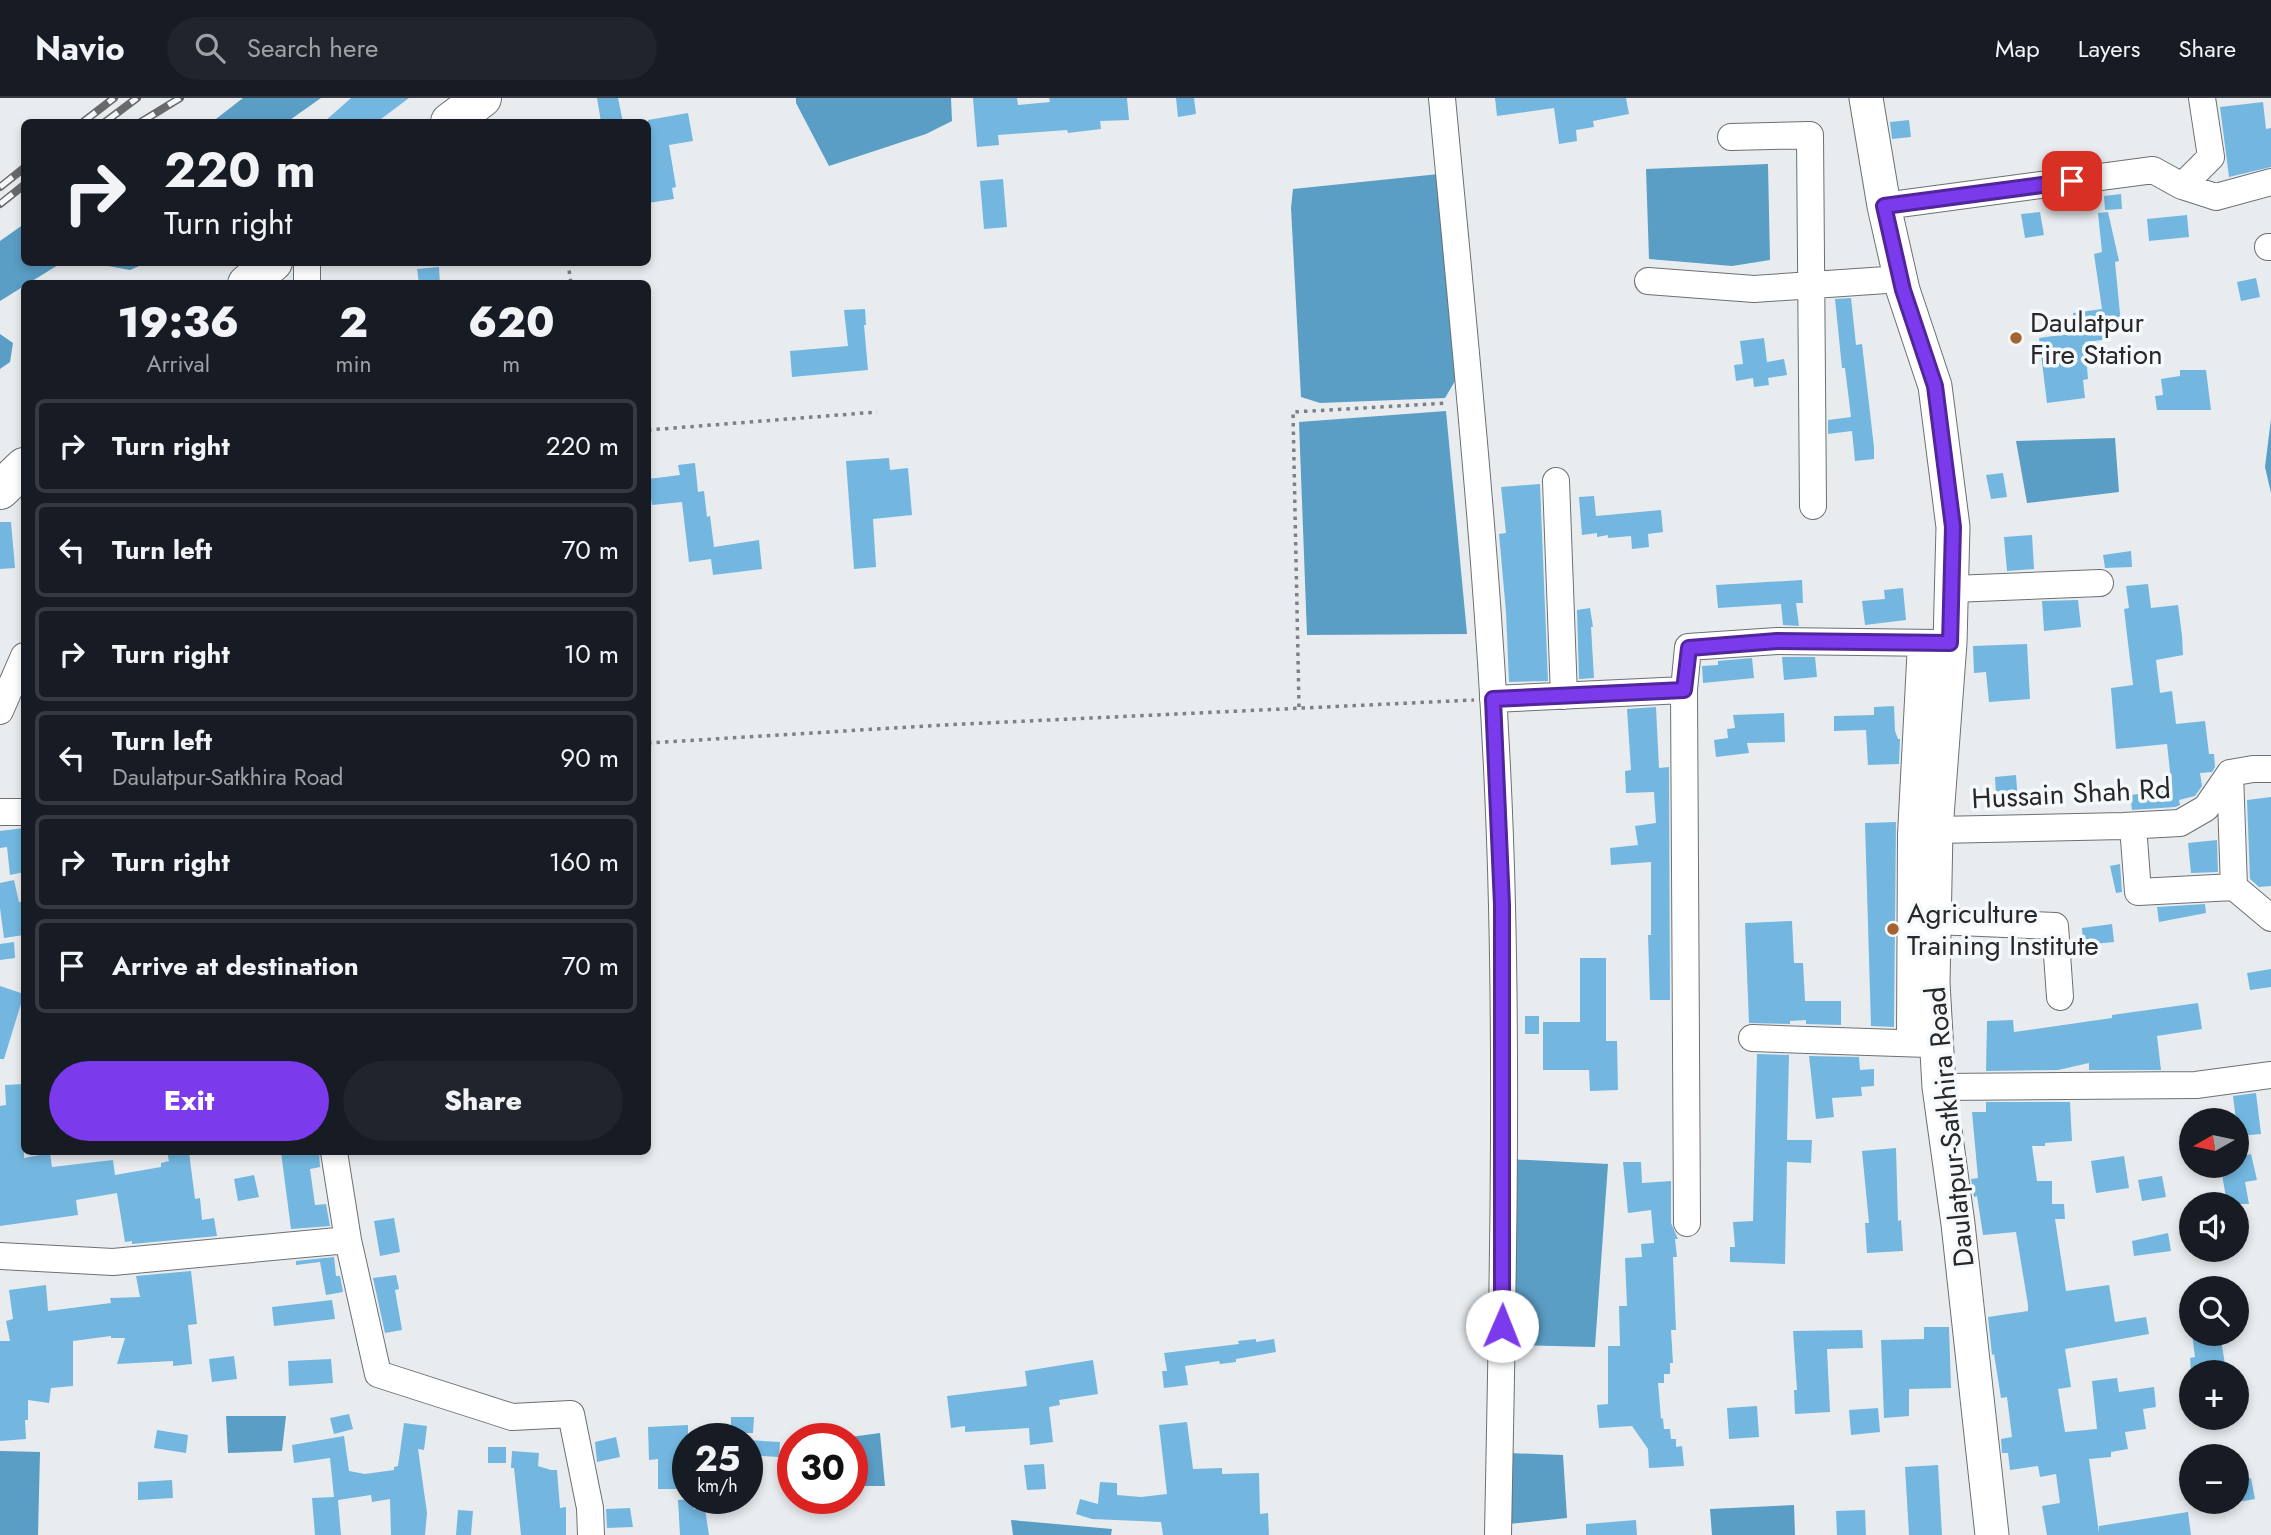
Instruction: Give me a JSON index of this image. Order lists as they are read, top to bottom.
{
  "streets": {
    "main road": ["Daulatpur-Satkhira Road"],
    "street": ["Hussain Shah Rd"]
  },
  "crossings": [
    ["Hussain Shah Rd", "Daulatpur-Satkhira Road"]
  ],
  "places": ["Daulatpur Fire Station", "Agriculture Training Institute"],
  "north": "left",
  "page": {
    "header": "Navio",
    "search": "Search here",
    "nav": ["Map", "Layers", "Share"],
    "turn": ["220 m", "Turn right"],
    "eta": [
      "19:36",
      "Arrival",
      "2",
      "min",
      "620",
      "m"
    ],
    "list": [
      {
        "name": "Turn right",
        "value": "220 m"
      },
      {
        "name": "Turn left",
        "value": "70 m"
      },
      {
        "name": "Turn right",
        "value": "10 m"
      },
      {
        "name": "Turn left",
        "note": "Daulatpur-Satkhira Road",
        "value": "90 m"
      },
      {
        "name": "Turn right",
        "value": "160 m"
      },
      {
        "name": "Arrive at destination",
        "value": "70 m"
      }
    ],
    "buttons": ["Exit", "Share"],
    "map_buttons": ["+", "−"],
    "speed": "25 km/h",
    "limit": "30"
  }
}
